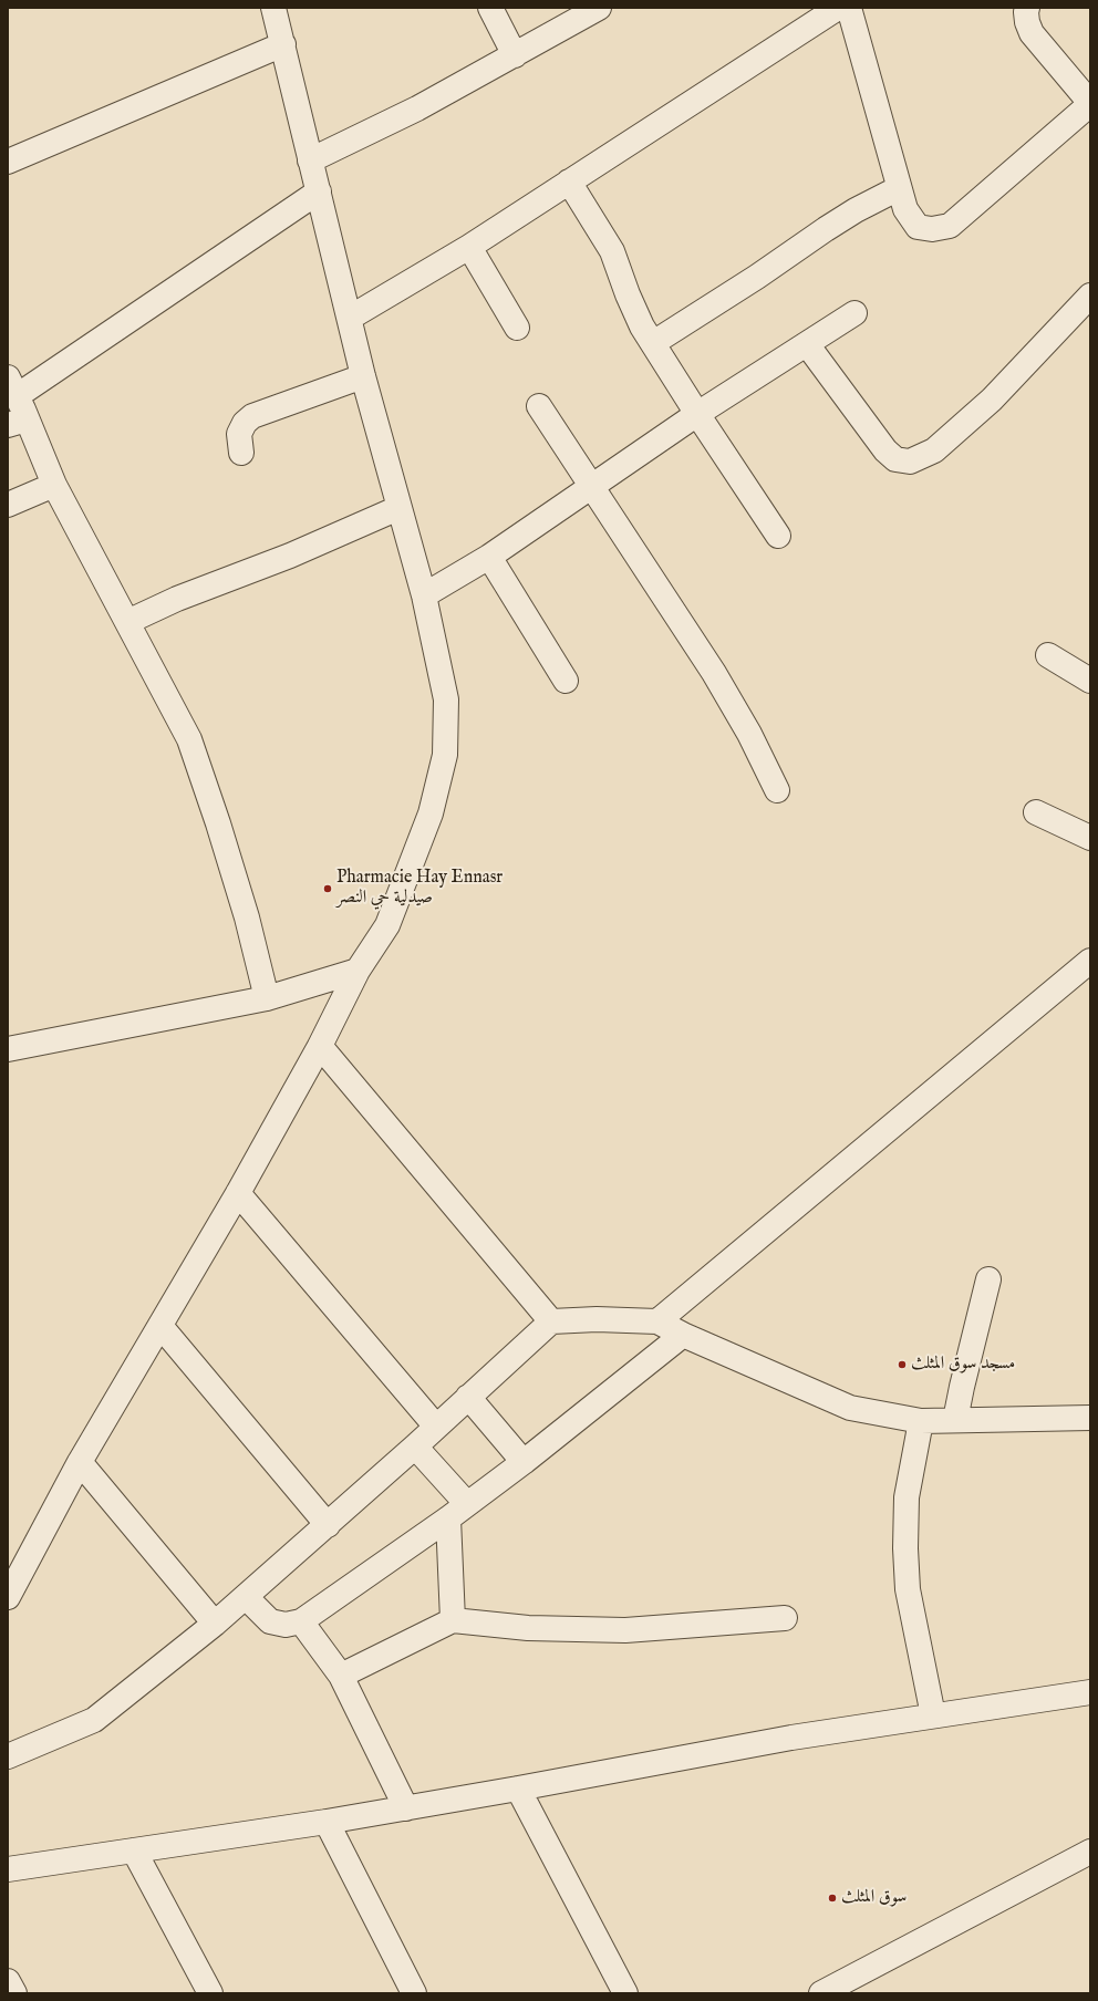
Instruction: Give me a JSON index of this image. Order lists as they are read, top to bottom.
{
  "places": ["Pharmacie Hay Ennasr صيدلية حي النصر", "مسجد سوق المثلث", "سوق المثلث"]
}
